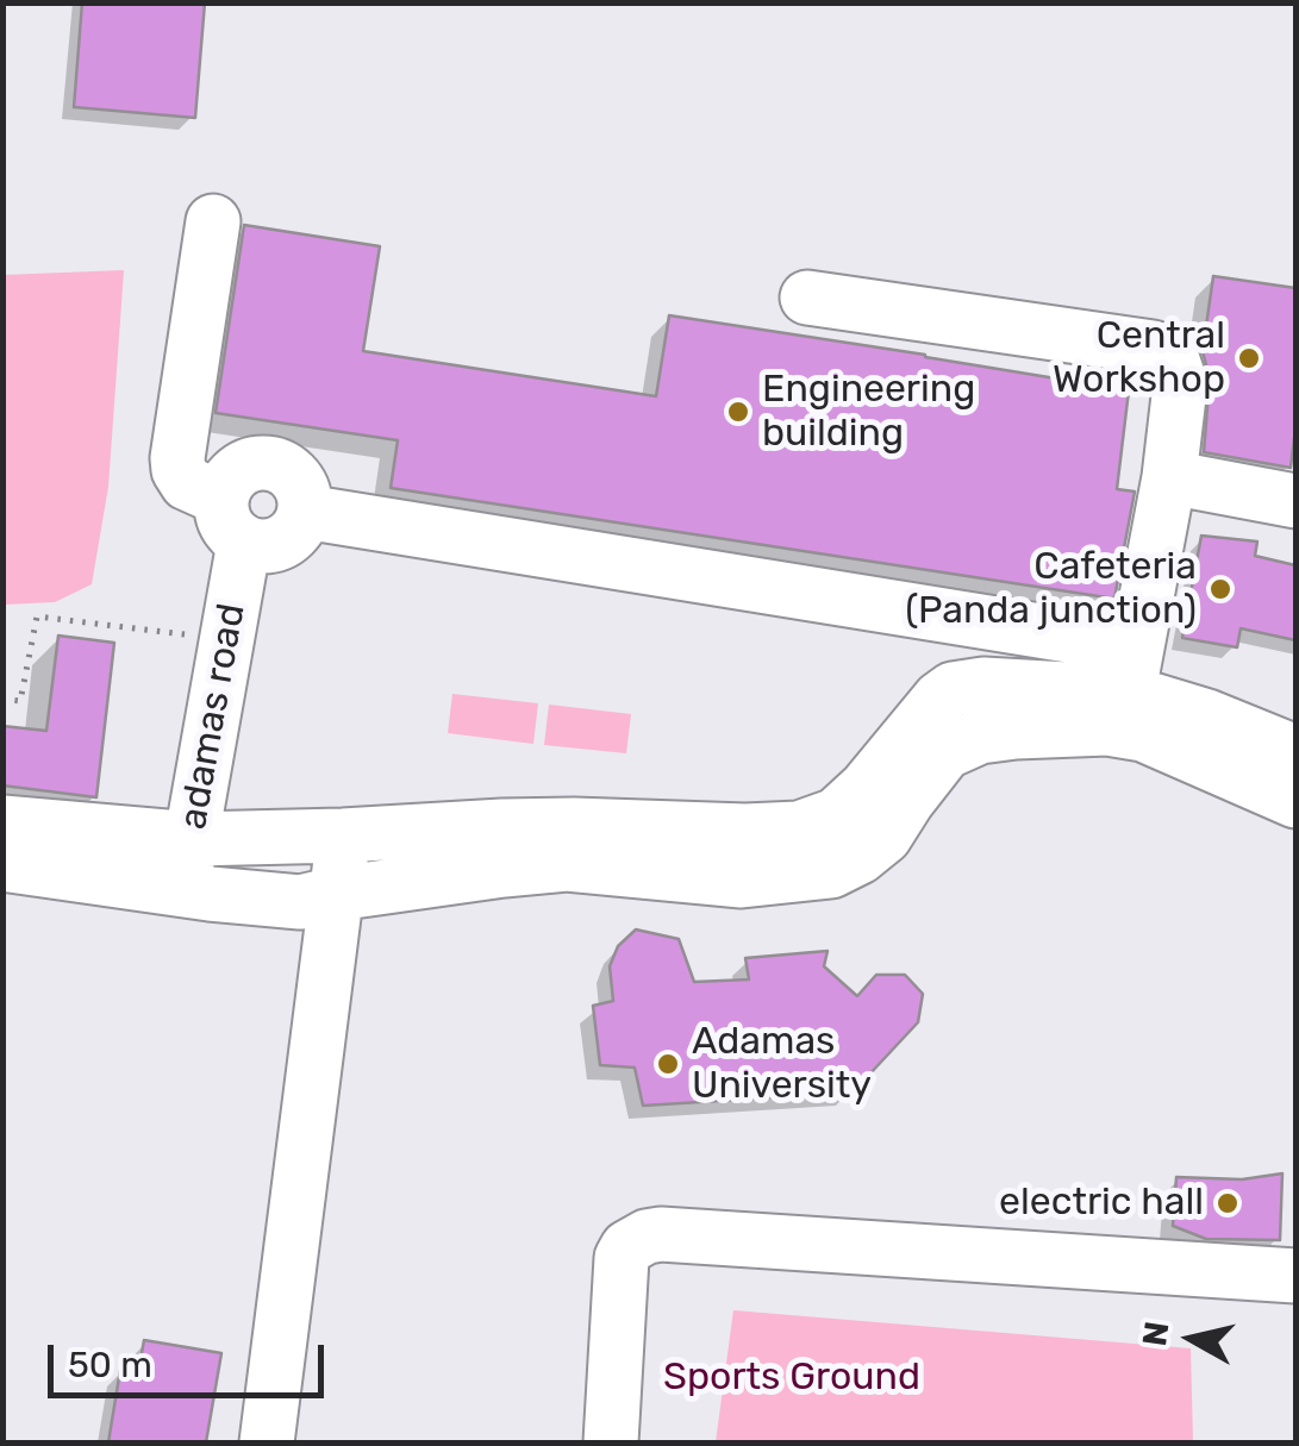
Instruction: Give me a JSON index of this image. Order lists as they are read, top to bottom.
{
  "streets": {
    "street": ["adamas road"]
  },
  "parks": ["Sports Ground"],
  "places": [
    "Central Workshop",
    "Engineering building",
    "Cafeteria (Panda junction)",
    "Adamas University",
    "electric hall"
  ],
  "scale_bar": "50 m",
  "north": "left"
}
